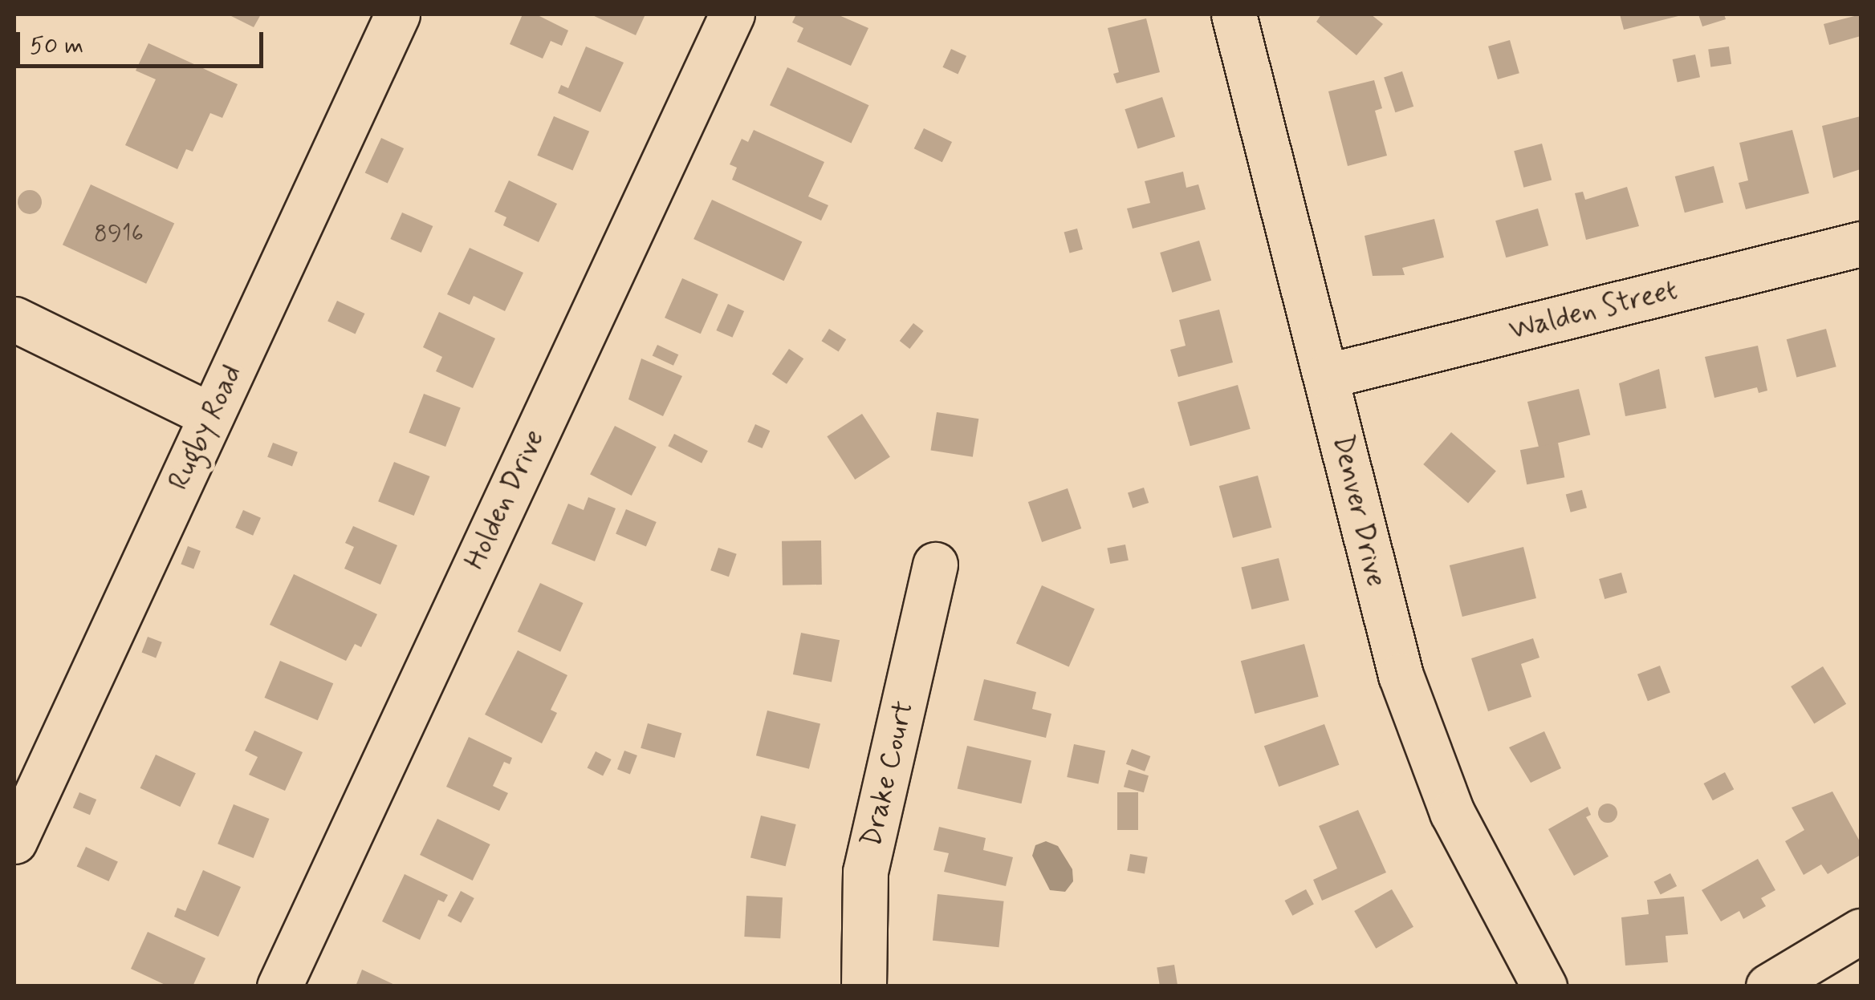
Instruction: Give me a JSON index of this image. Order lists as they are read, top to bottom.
{
  "streets": {
    "street": [
      "Walden Street",
      "Rugby Road",
      "Holden Drive",
      "Denver Drive",
      "Drake Court"
    ]
  },
  "crossings": [
    ["Walden Street", "Denver Drive"]
  ],
  "house_numbers": ["8916"],
  "scale_bar": "50 m"
}
